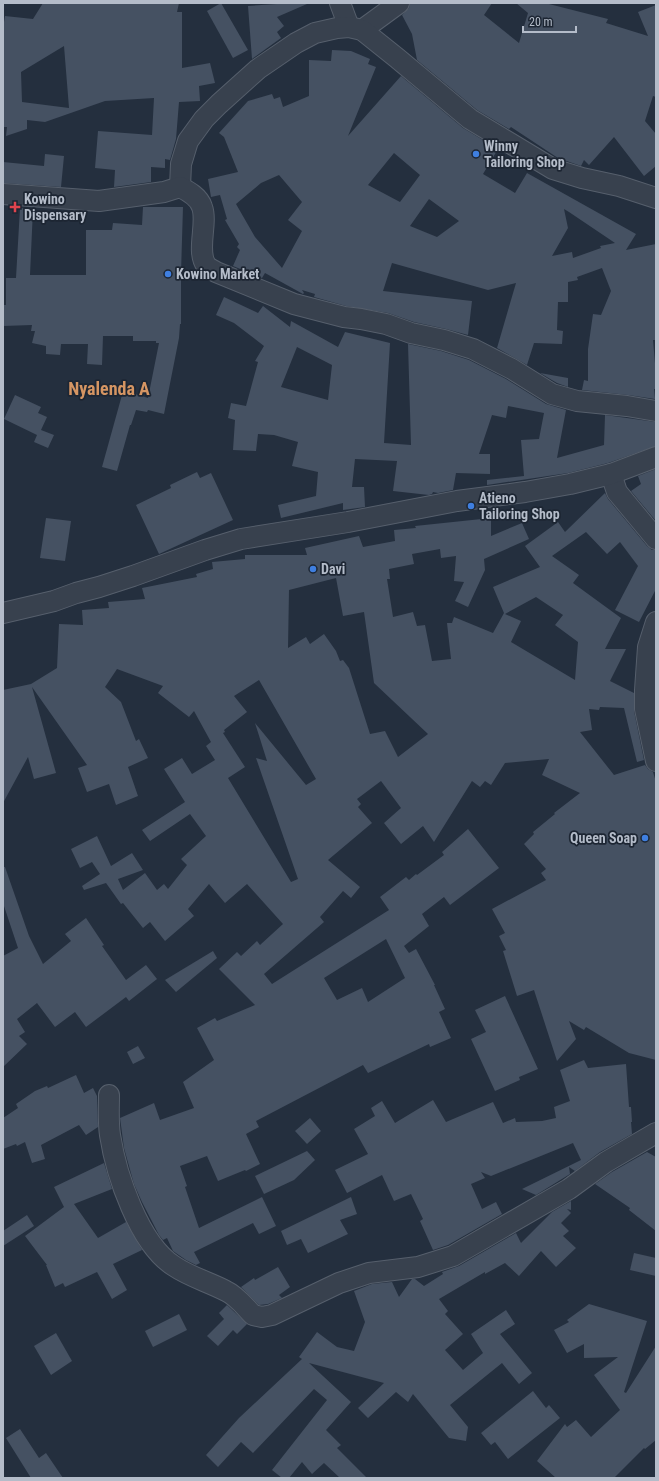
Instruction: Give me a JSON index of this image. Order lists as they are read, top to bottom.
{
  "districts": ["Nyalenda A"],
  "places": {
    "other": [
      "Winny Tailoring Shop",
      "Kowino Market",
      "Atieno Tailoring Shop",
      "Davi",
      "Queen Soap"
    ],
    "health": ["Kowino Dispensary"]
  },
  "scale_bar": "20 m"
}
